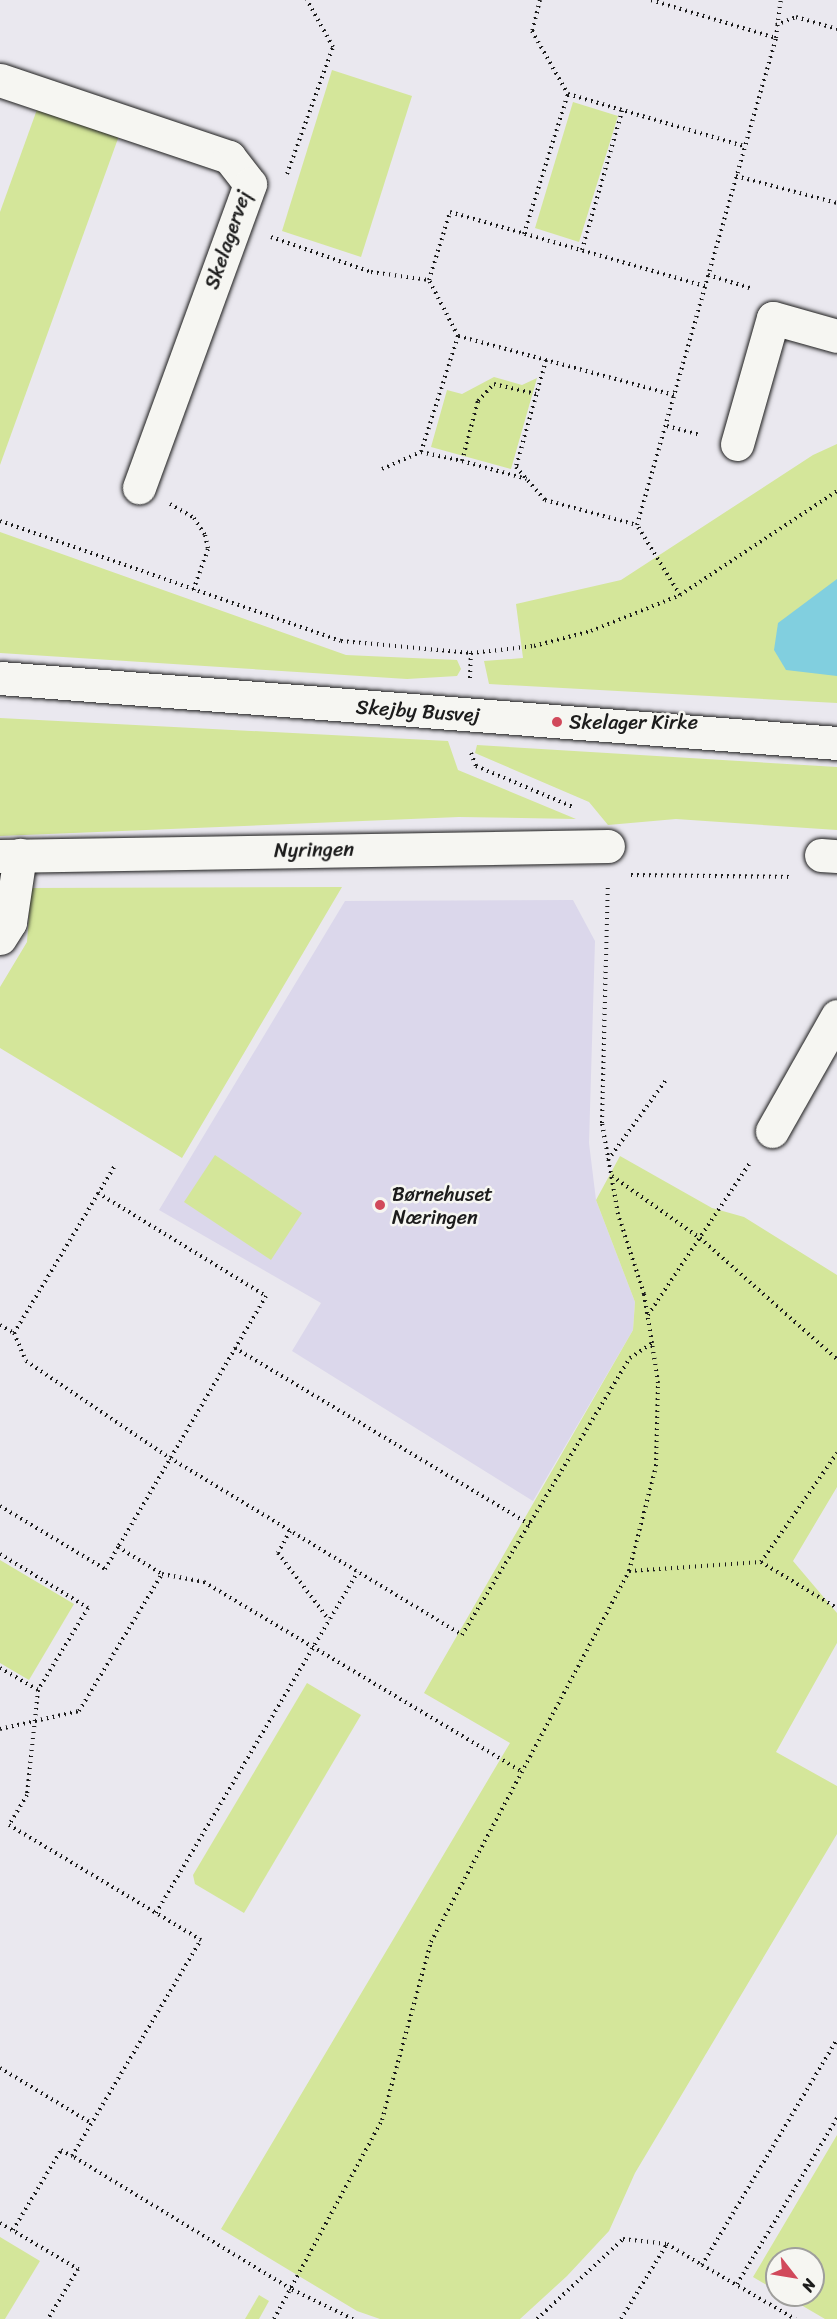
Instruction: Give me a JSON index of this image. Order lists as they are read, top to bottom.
{
  "streets": {
    "street": ["Skelagervej", "Skejby Busvej", "Nyringen"]
  },
  "places": ["Skelager Kirke", "Børnehuset Næringen"],
  "north": "bottom right"
}
